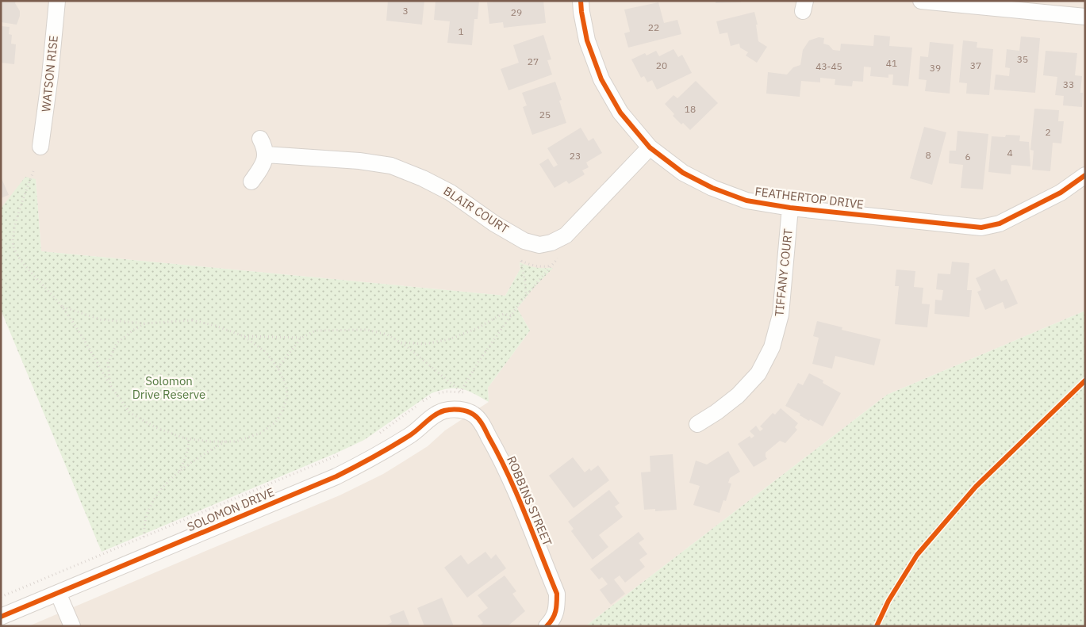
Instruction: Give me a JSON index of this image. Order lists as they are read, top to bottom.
{
  "streets": {
    "street": [
      "WATSON RISE",
      "FEATHERTOP DRIVE",
      "BLAIR COURT",
      "TIFFANY COURT",
      "ROBBINS STREET",
      "SOLOMON DRIVE"
    ]
  },
  "crossings": [
    ["FEATHERTOP DRIVE", "BLAIR COURT"],
    ["FEATHERTOP DRIVE", "TIFFANY COURT"],
    ["ROBBINS STREET", "SOLOMON DRIVE"]
  ],
  "parks": ["Solomon Drive Reserve"],
  "house_numbers": [
    "3",
    "29",
    "22",
    "1",
    "35",
    "27",
    "41",
    "20",
    "37",
    "43-45",
    "39",
    "33",
    "18",
    "25",
    "2",
    "4",
    "8",
    "23",
    "6"
  ]
}
